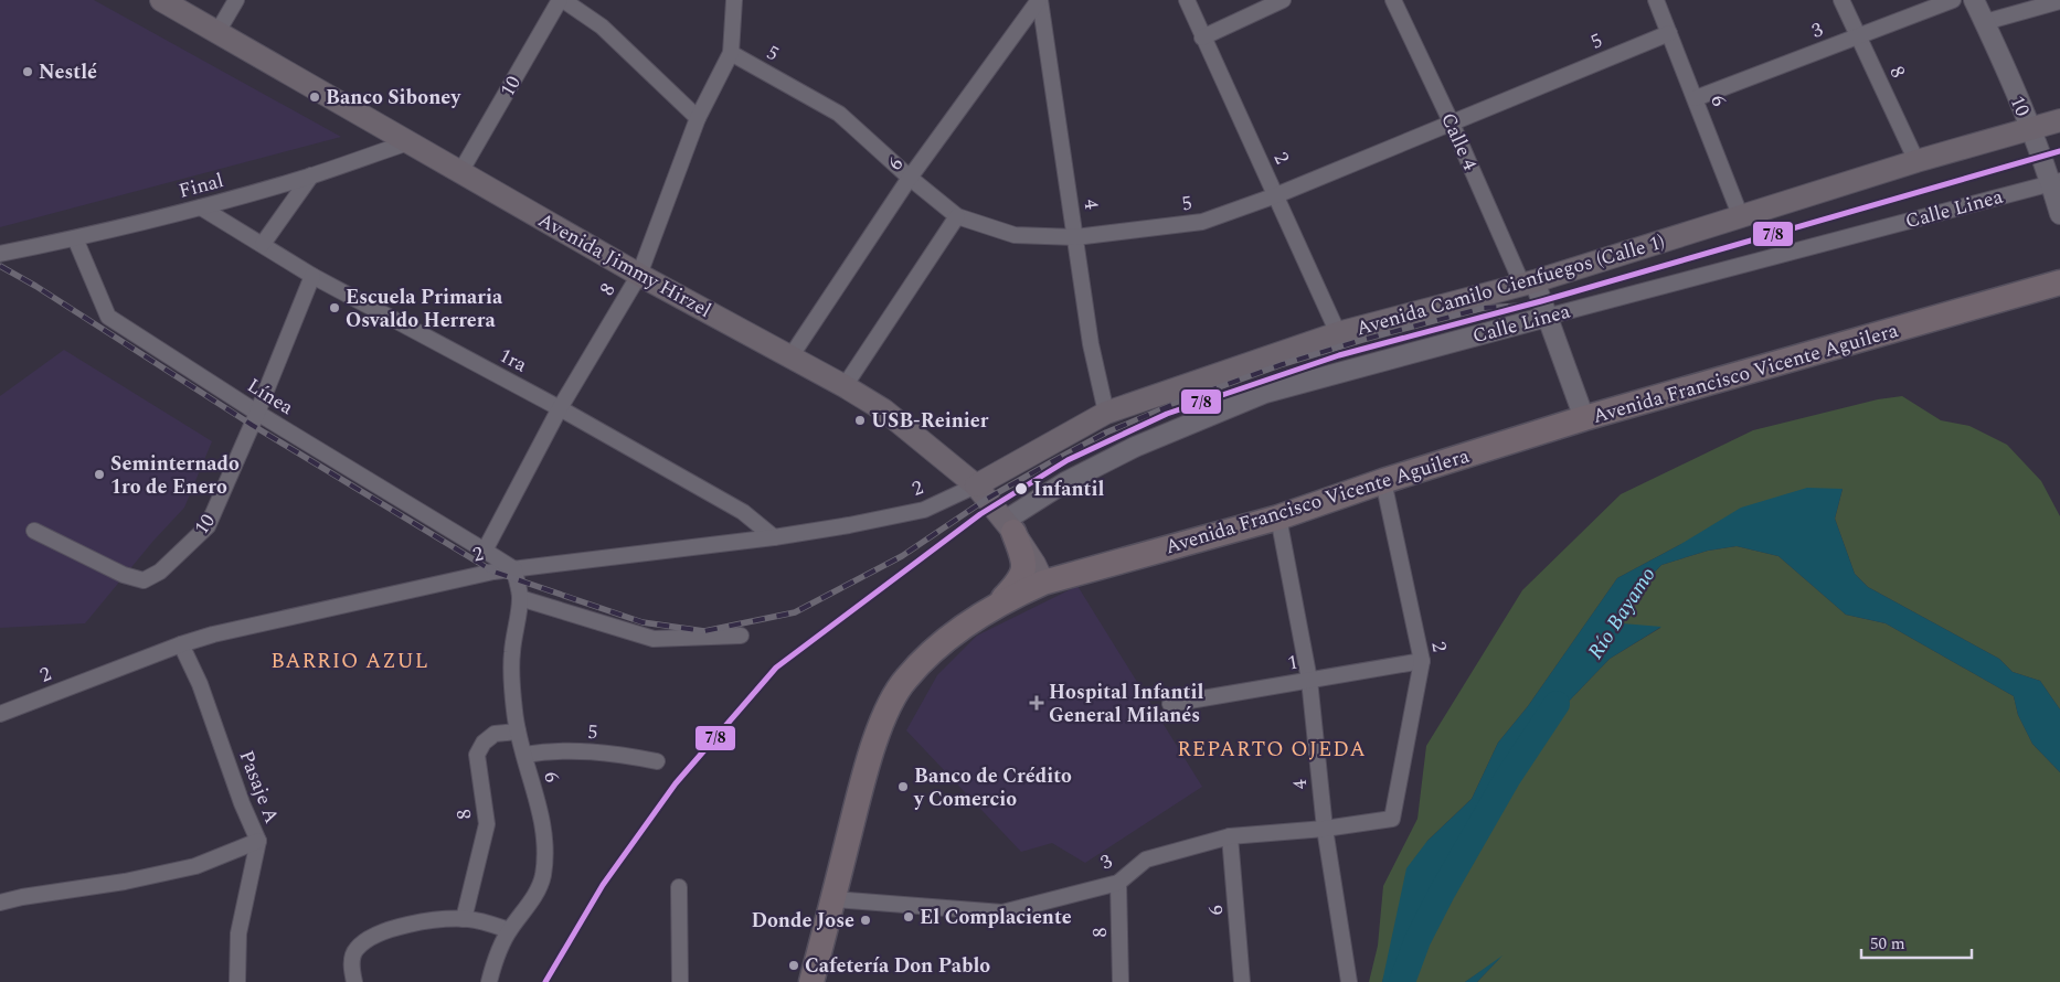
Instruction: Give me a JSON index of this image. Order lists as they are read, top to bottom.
{
  "streets": {
    "main road": ["Avenida Jimmy Hirzel", "Avenida Camilo Cienfuegos (Calle 1)", "Avenida Francisco Vicente Aguilera"],
    "street": [
      "3",
      "5",
      "8",
      "10",
      "6",
      "Calle 4",
      "2",
      "Final",
      "4",
      "Calle Linea",
      "1ra",
      "Línea",
      "1",
      "Pasaje A"
    ]
  },
  "crossings": [
    ["3", "8"],
    ["3", "6"],
    ["3", "2"],
    ["3", "4"],
    ["3", "Avenida Francisco Vicente Aguilera"],
    ["5", "8"],
    ["5", "6"],
    ["5", "Calle 4"],
    ["5", "2"],
    ["5", "4"],
    ["8", "6"],
    ["8", "Avenida Jimmy Hirzel"],
    ["8", "Avenida Camilo Cienfuegos (Calle 1)"],
    ["8", "1ra"],
    ["8", "Línea"],
    ["10", "Calle Linea"],
    ["10", "Avenida Jimmy Hirzel"],
    ["10", "Avenida Camilo Cienfuegos (Calle 1)"],
    ["10", "1ra"],
    ["10", "Línea"],
    ["6", "2"],
    ["6", "4"],
    ["6", "Avenida Jimmy Hirzel"],
    ["6", "Avenida Camilo Cienfuegos (Calle 1)"],
    ["Calle 4", "Calle Linea"],
    ["Calle 4", "Avenida Camilo Cienfuegos (Calle 1)"],
    ["Calle 4", "Avenida Francisco Vicente Aguilera"],
    ["2", "Avenida Jimmy Hirzel"],
    ["2", "Avenida Camilo Cienfuegos (Calle 1)"],
    ["2", "1ra"],
    ["2", "Avenida Francisco Vicente Aguilera"],
    ["2", "1"],
    ["2", "Pasaje A"],
    ["Final", "Avenida Jimmy Hirzel"],
    ["Final", "1ra"],
    ["Final", "Línea"],
    ["4", "Avenida Camilo Cienfuegos (Calle 1)"],
    ["4", "Avenida Francisco Vicente Aguilera"],
    ["4", "1"],
    ["Calle Linea", "Avenida Jimmy Hirzel"],
    ["Avenida Jimmy Hirzel", "Avenida Camilo Cienfuegos (Calle 1)"],
    ["Avenida Jimmy Hirzel", "Avenida Francisco Vicente Aguilera"]
  ],
  "districts": ["BARRIO AZUL", "REPARTO OJEDA"],
  "water": ["Río Bayamo"],
  "places": {
    "other": [
      "Nestlé",
      "Banco Siboney",
      "Escuela Primaria Osvaldo Herrera",
      "USB-Reinier",
      "Seminternado 1ro de Enero",
      "Infantil",
      "Banco de Crédito y Comercio",
      "El Complaciente",
      "Donde Jose",
      "Cafetería Don Pablo"
    ],
    "health": ["Hospital Infantil General Milanés"]
  },
  "lines": ["transit line 7/8"],
  "scale_bar": "50 m"
}
